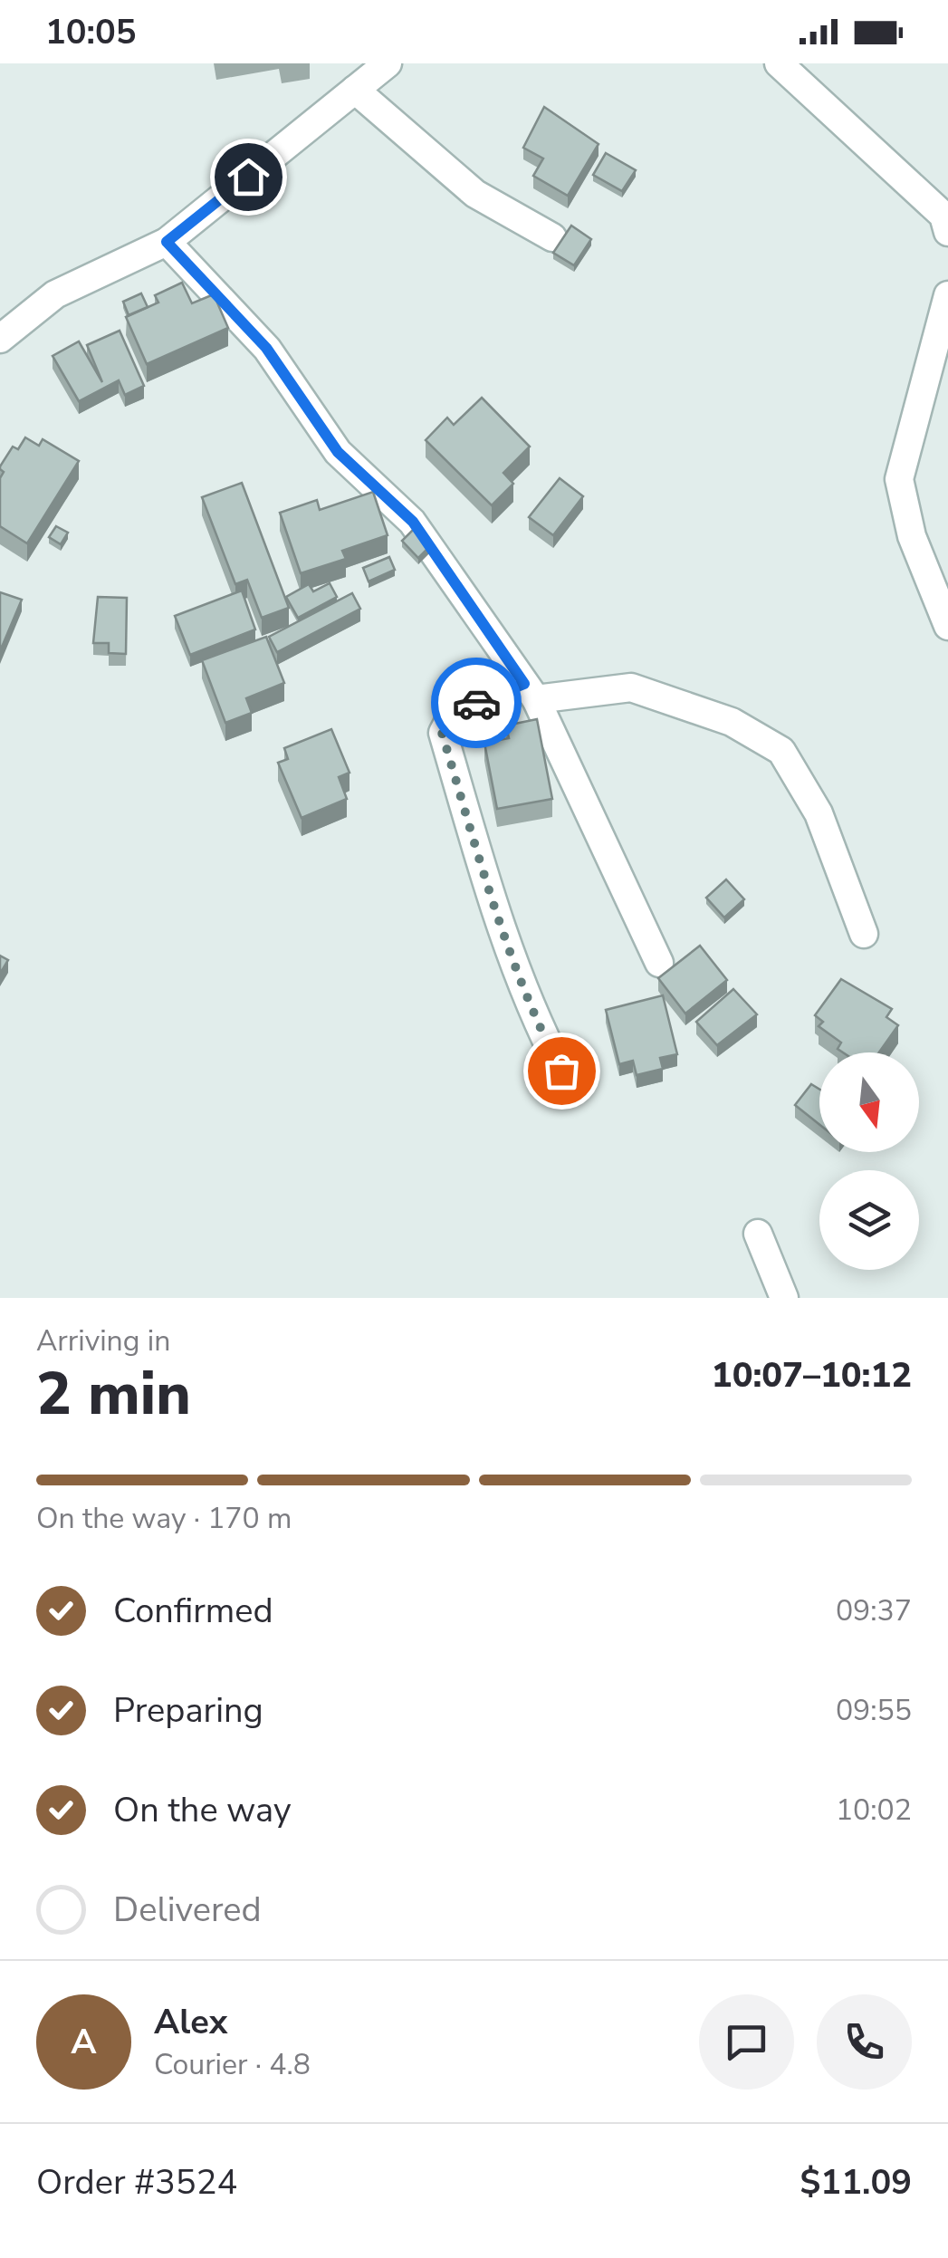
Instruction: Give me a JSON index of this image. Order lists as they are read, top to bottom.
{
  "north": "bottom",
  "page": {
    "status": "10:05",
    "heading": ["2 min", "Arriving in", "10:07–10:12"],
    "panel": [
      "Alex",
      "Courier · 4.8",
      "Order #3524",
      "$11.09"
    ],
    "bar": "On the way · 170 m",
    "list": [
      ["Confirmed", "09:37"],
      ["Preparing", "09:55"],
      ["On the way", "10:02"],
      "Delivered"
    ],
    "round": "A"
  }
}
